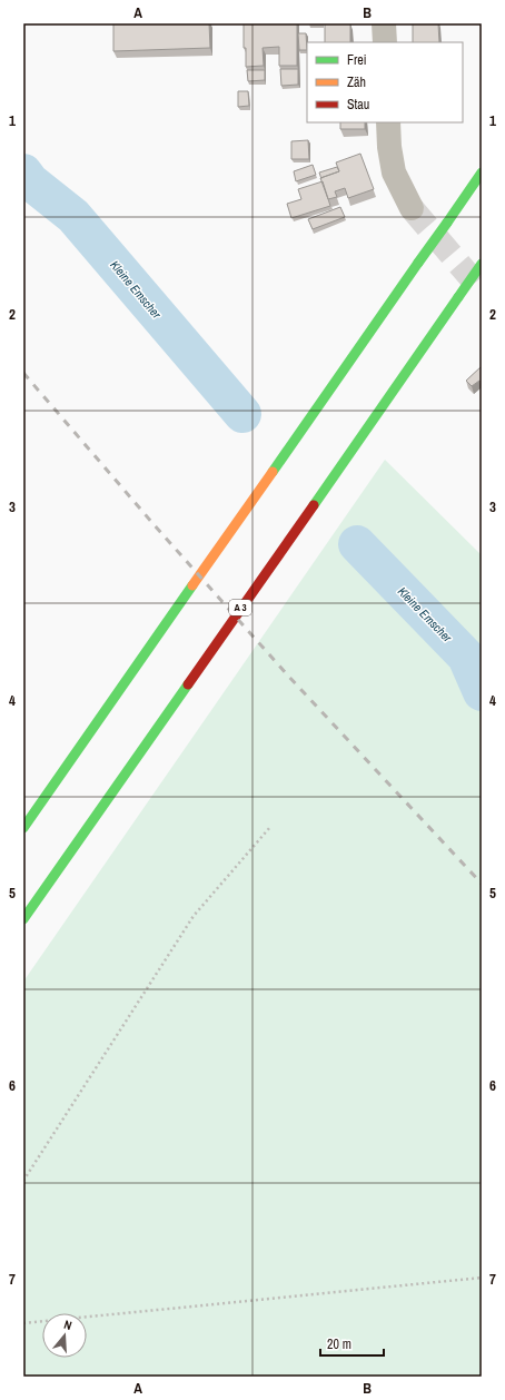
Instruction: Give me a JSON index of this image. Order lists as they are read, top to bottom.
{
  "streets": {
    "highway": ["A 3"]
  },
  "water": ["Kleine Emscher"],
  "legend": ["Frei", "Zäh", "Stau"],
  "scale_bar": "20 m",
  "north": "top",
  "grid": {
    "columns": ["A", "B"],
    "rows": [
      "1",
      "2",
      "3",
      "4",
      "5",
      "6",
      "7"
    ]
  }
}
